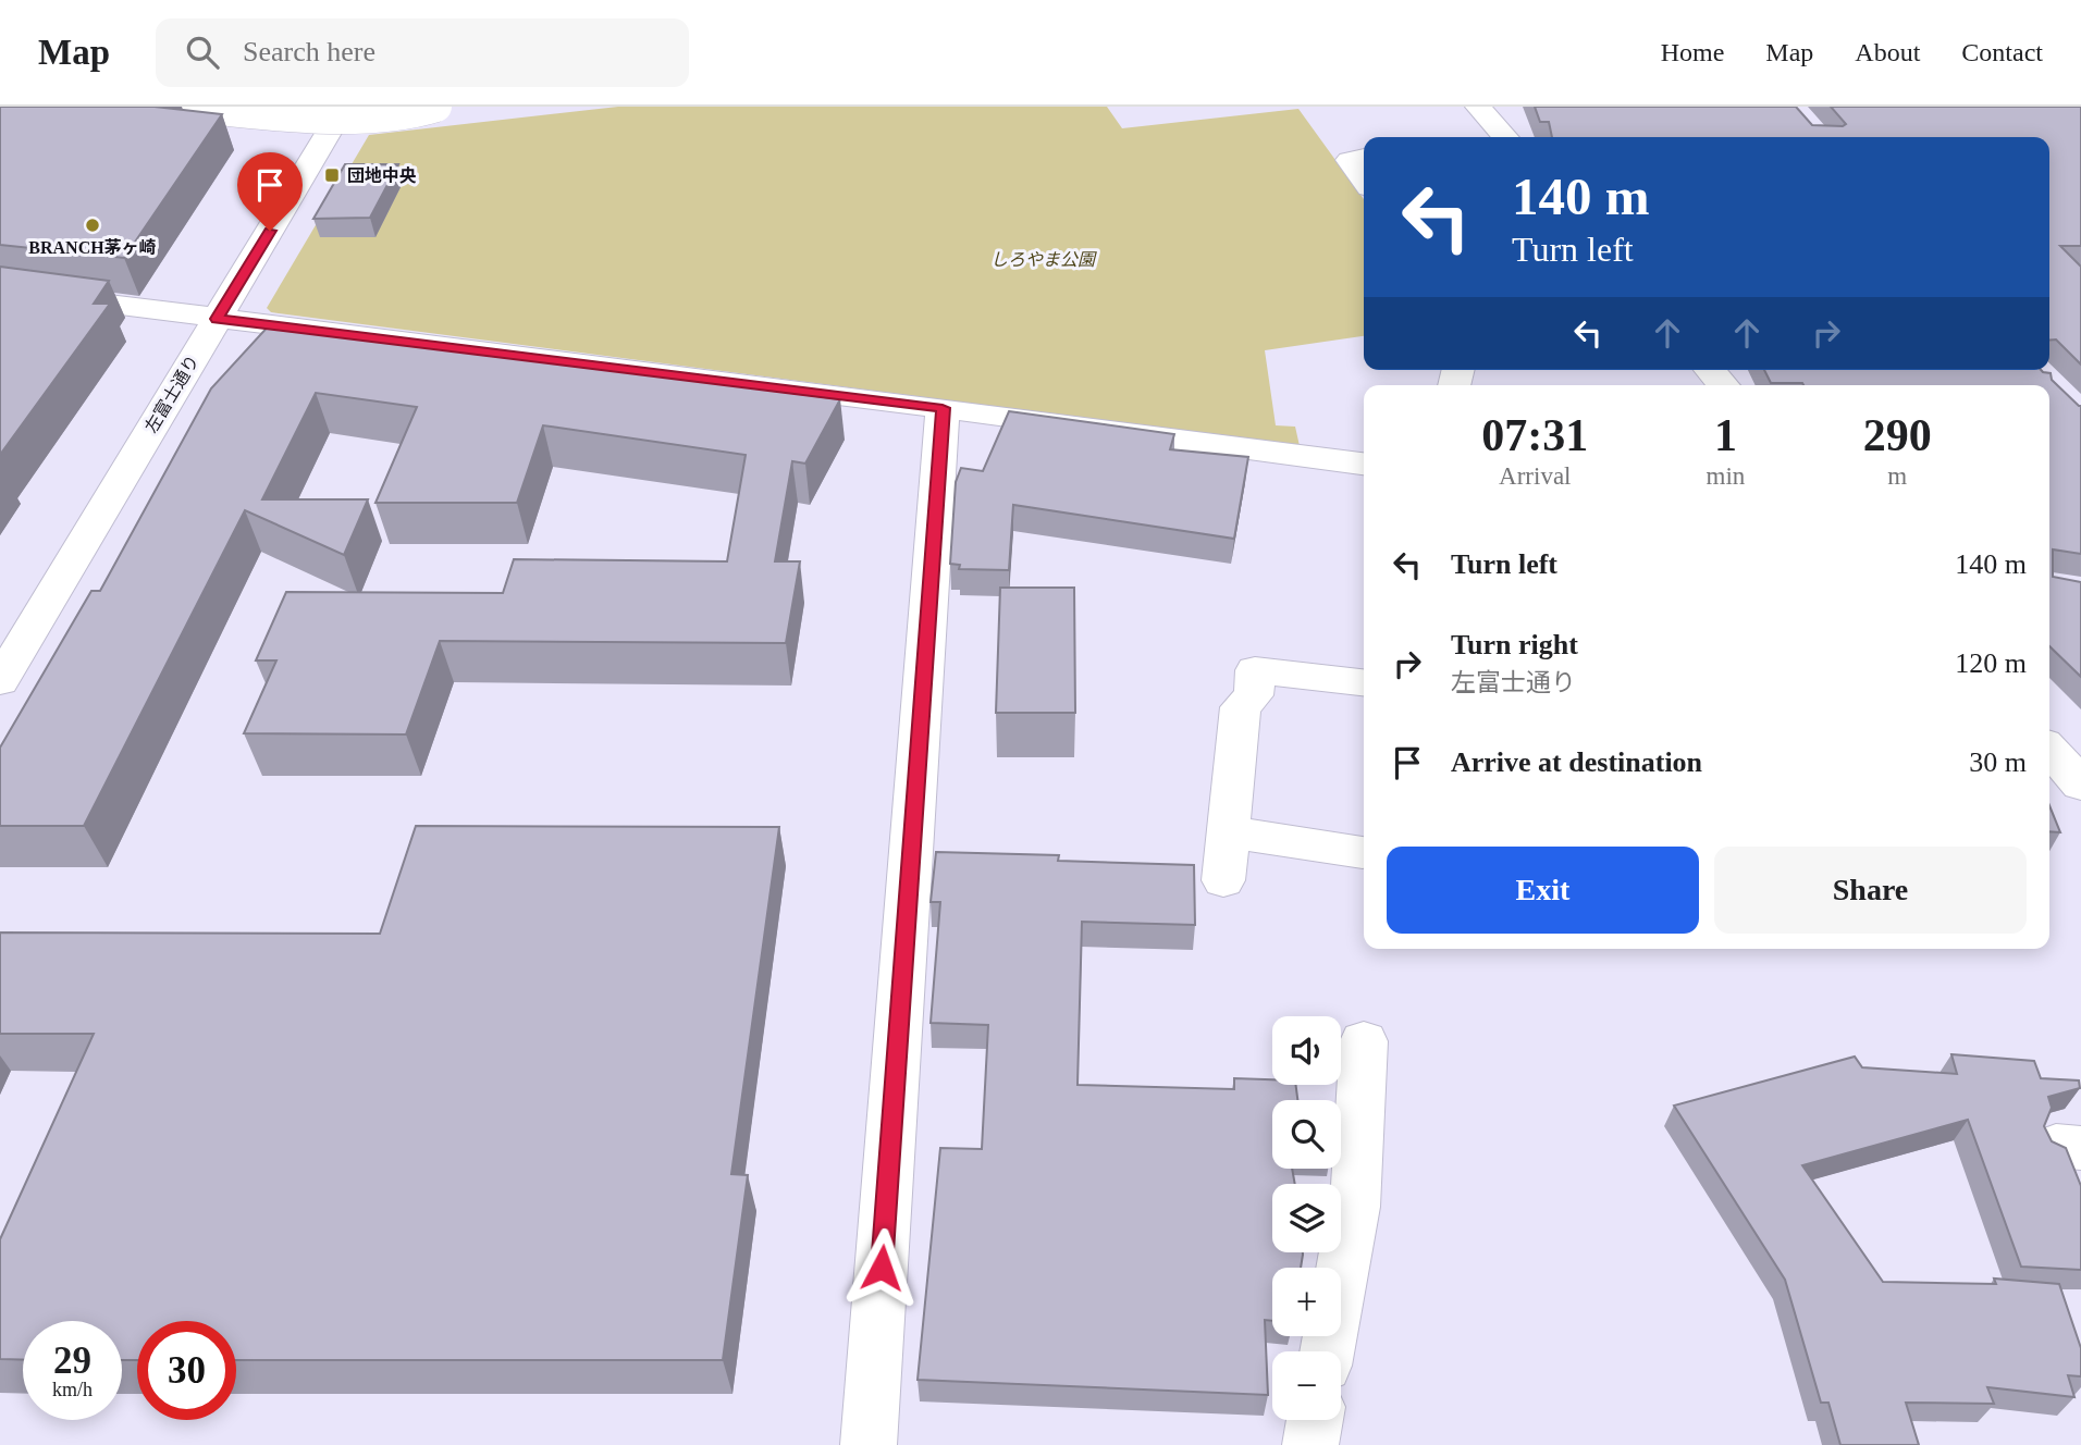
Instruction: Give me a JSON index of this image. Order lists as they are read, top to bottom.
{
  "streets": {
    "street": ["左富士通り"]
  },
  "parks": ["しろやま公園"],
  "places": {
    "transit": ["団地中央"],
    "other": ["BRANCH茅ヶ崎"]
  },
  "page": {
    "header": "Map",
    "search": "Search here",
    "nav": [
      "Home",
      "Map",
      "About",
      "Contact"
    ],
    "turn": ["140 m", "Turn left"],
    "eta": [
      "07:31",
      "Arrival",
      "1",
      "min",
      "290",
      "m"
    ],
    "list": [
      {
        "name": "Turn left",
        "value": "140 m"
      },
      {
        "name": "Turn right",
        "note": "左富士通り",
        "value": "120 m"
      },
      {
        "name": "Arrive at destination",
        "value": "30 m"
      }
    ],
    "buttons": ["Exit", "Share"],
    "map_buttons": ["+", "−"],
    "speed": "29 km/h",
    "limit": "30"
  }
}
